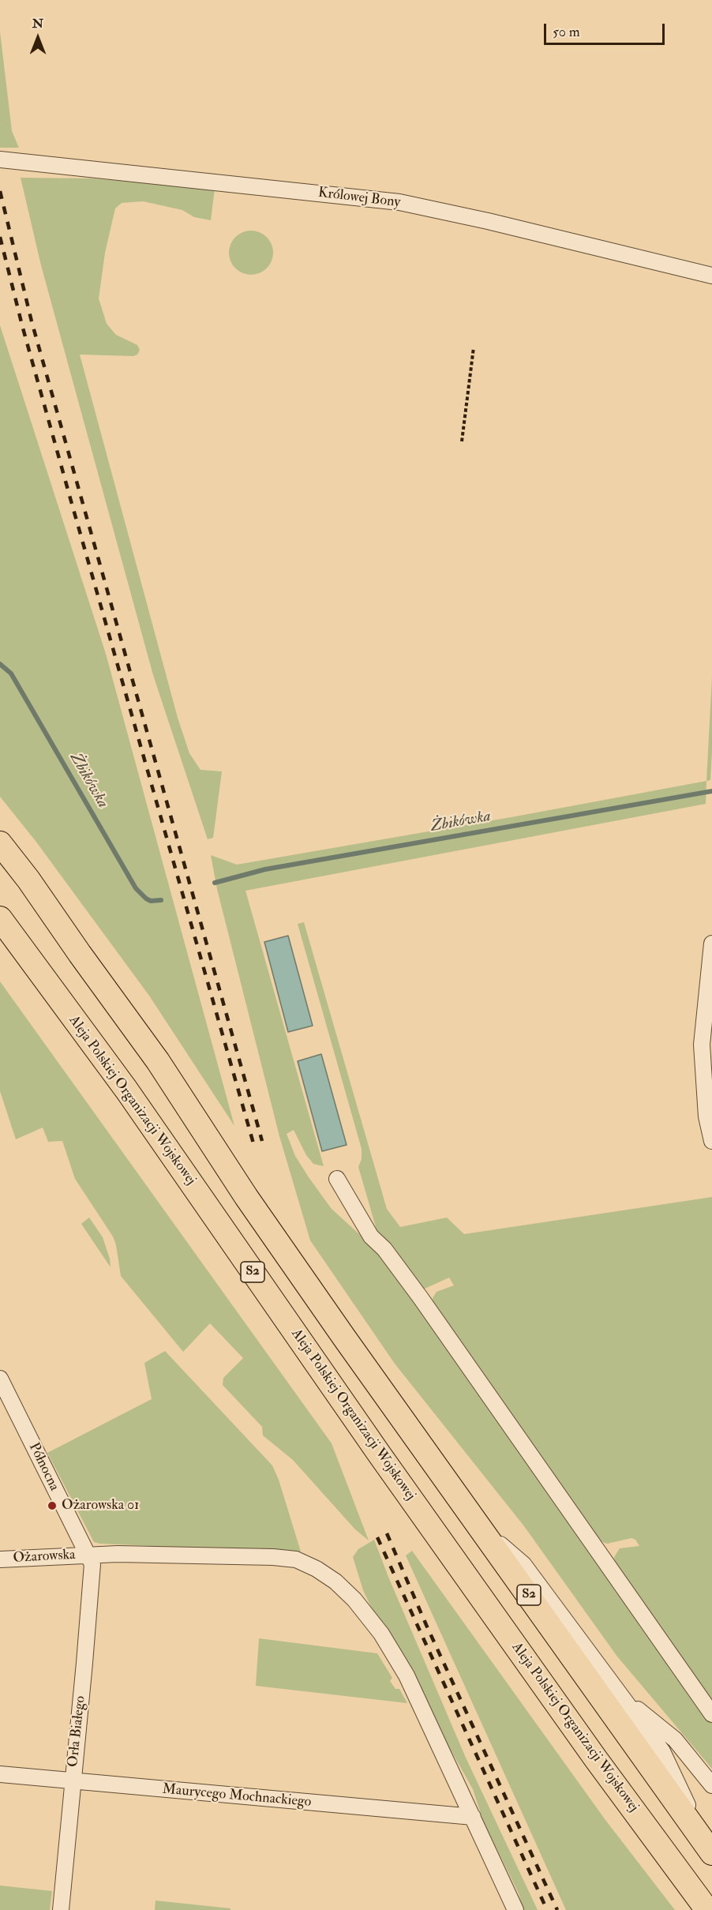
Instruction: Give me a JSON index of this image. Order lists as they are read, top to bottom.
{
  "streets": {
    "highway": ["Aleja Polskiej Organizacji Wojskowej", "S2"],
    "street": [
      "Królowej Bony",
      "Północna",
      "Ożarowska",
      "Orła Białego",
      "Maurycego Mochnackiego"
    ]
  },
  "crossings": [
    ["Północna", "Ożarowska"],
    ["Północna", "Orła Białego"],
    ["Ożarowska", "Orła Białego"],
    ["Ożarowska", "Maurycego Mochnackiego"],
    ["Orła Białego", "Maurycego Mochnackiego"]
  ],
  "water": ["Żbikówka"],
  "places": ["Ożarowska 01"],
  "scale_bar": "50 m",
  "north": "top"
}
